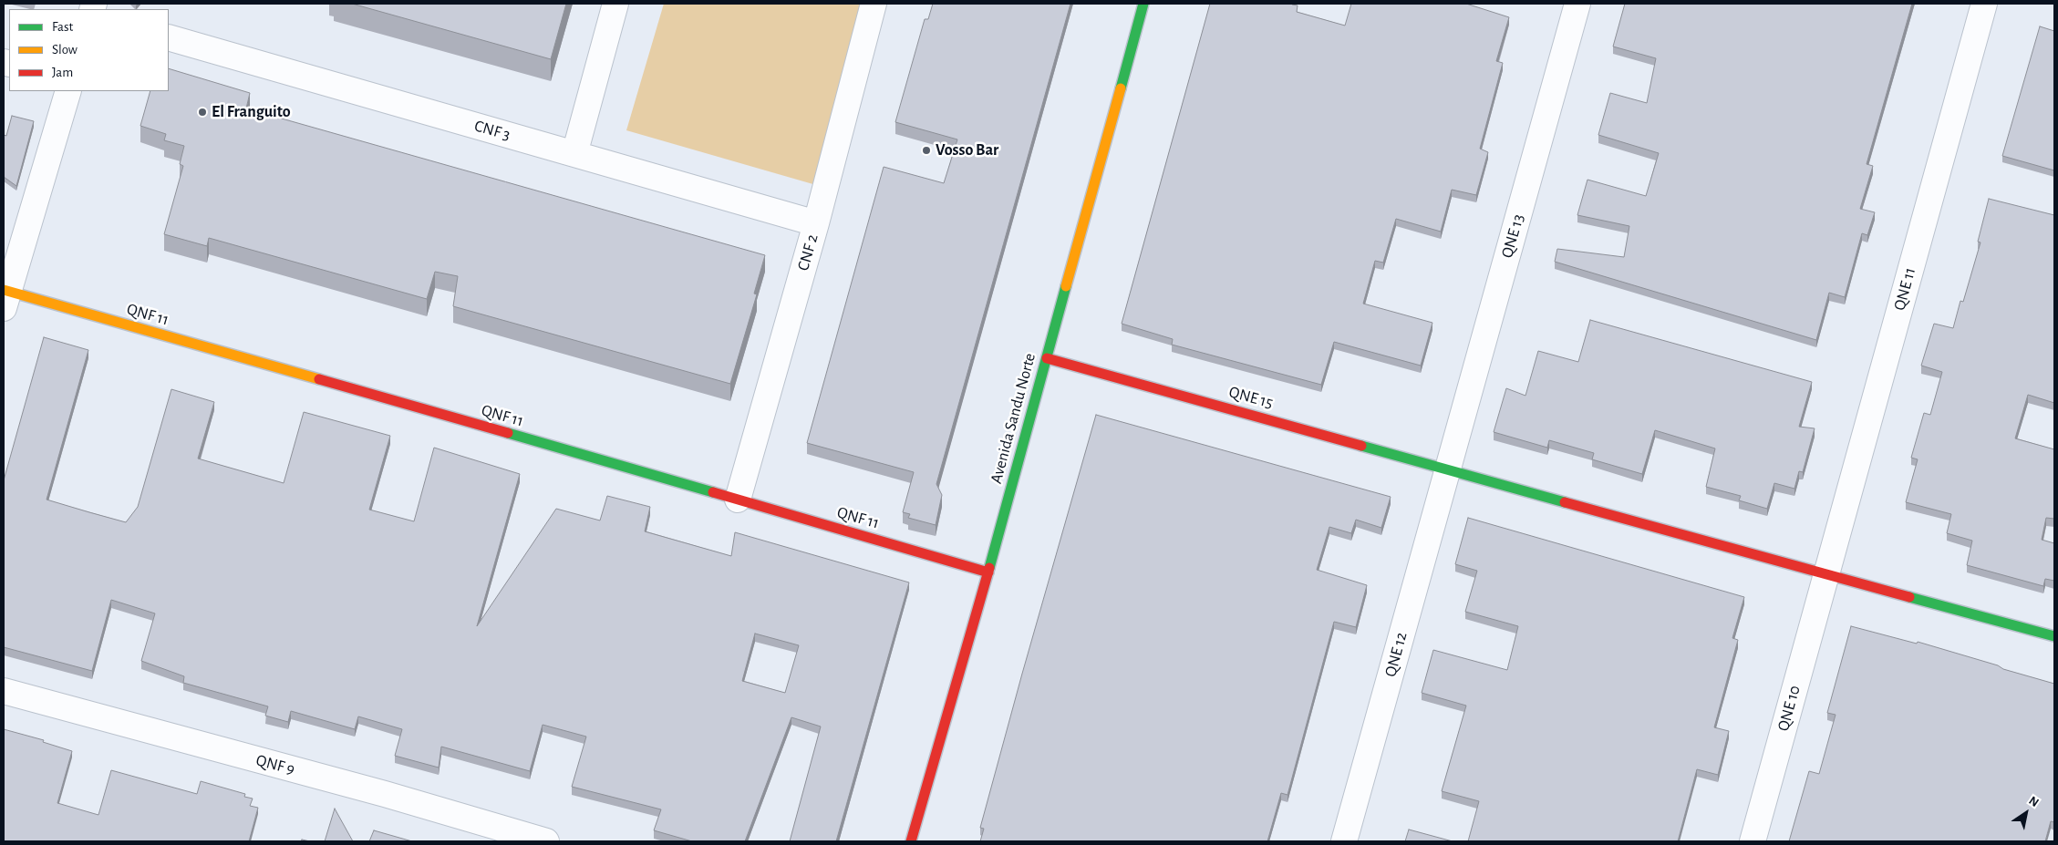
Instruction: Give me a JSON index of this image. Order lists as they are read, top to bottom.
{
  "streets": {
    "street": [
      "CNF 3",
      "QNE 13",
      "CNF 2",
      "QNE 11",
      "QNF 11",
      "QNE 15",
      "Avenida Sandu Norte",
      "QNE 12",
      "QNE 10",
      "QNF 9"
    ]
  },
  "crossings": [
    ["CNF 3", "CNF 2"],
    ["QNE 13", "QNE 15"],
    ["QNE 13", "QNE 12"],
    ["CNF 2", "QNF 11"],
    ["QNE 11", "QNE 15"],
    ["QNE 11", "QNE 10"],
    ["QNF 11", "Avenida Sandu Norte"],
    ["QNE 15", "Avenida Sandu Norte"],
    ["QNE 15", "QNE 12"],
    ["QNE 15", "QNE 10"]
  ],
  "places": ["El Franguito", "Vosso Bar"],
  "legend": ["Fast", "Slow", "Jam"],
  "north": "top right"
}
